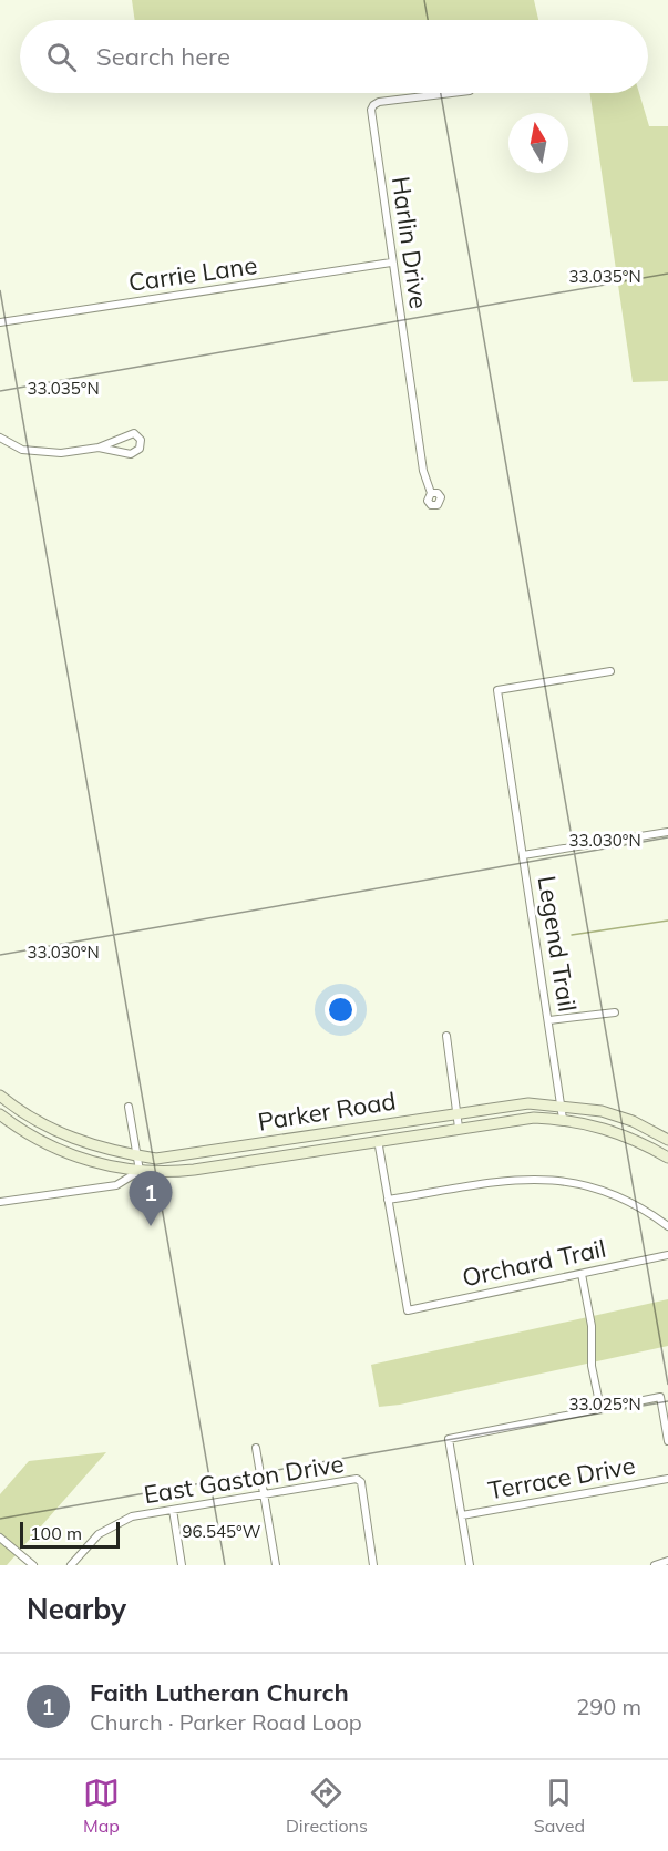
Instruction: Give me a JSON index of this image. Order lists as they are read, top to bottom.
{
  "streets": {
    "main road": ["Parker Road"],
    "street": [
      "Harlin Drive",
      "Carrie Lane",
      "Legend Trail",
      "Orchard Trail",
      "Terrace Drive",
      "East Gaston Drive"
    ]
  },
  "crossings": [
    ["Harlin Drive", "Carrie Lane"],
    ["Legend Trail", "Parker Road"]
  ],
  "scale_bar": "100 m",
  "north": "top",
  "page": {
    "search": "Search here",
    "pins": "1",
    "scale": "100 m",
    "heading": "Nearby",
    "list": [
      {
        "mark": "1",
        "name": "Faith Lutheran Church",
        "note": "Church · Parker Road Loop",
        "value": "290 m"
      }
    ],
    "nav": ["Map", "Directions", "Saved"]
  },
  "coordinates": [
    "33.035°N",
    "33.030°N",
    "33.025°N",
    "96.545°W"
  ]
}
